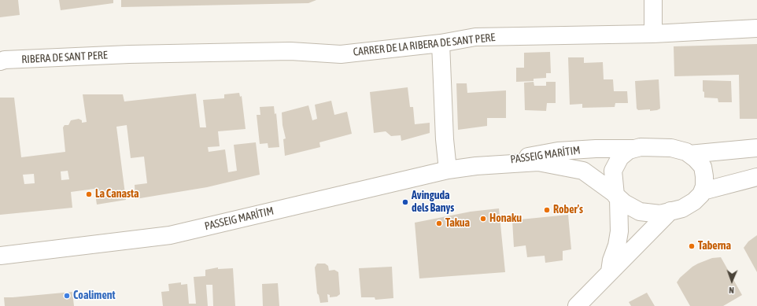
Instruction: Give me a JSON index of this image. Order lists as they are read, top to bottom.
{
  "streets": {
    "street": ["CARRER DE LA RIBERA DE SANT PERE", "RIBERA DE SANT PERE", "PASSEIG MARÍTIM"]
  },
  "crossings": [
    ["CARRER DE LA RIBERA DE SANT PERE", "RIBERA DE SANT PERE"]
  ],
  "places": [
    "La Canasta",
    "Avinguda dels Banys",
    "Rober's",
    "Honaku",
    "Takua",
    "Taberna",
    "Coaliment"
  ],
  "north": "bottom"
}
